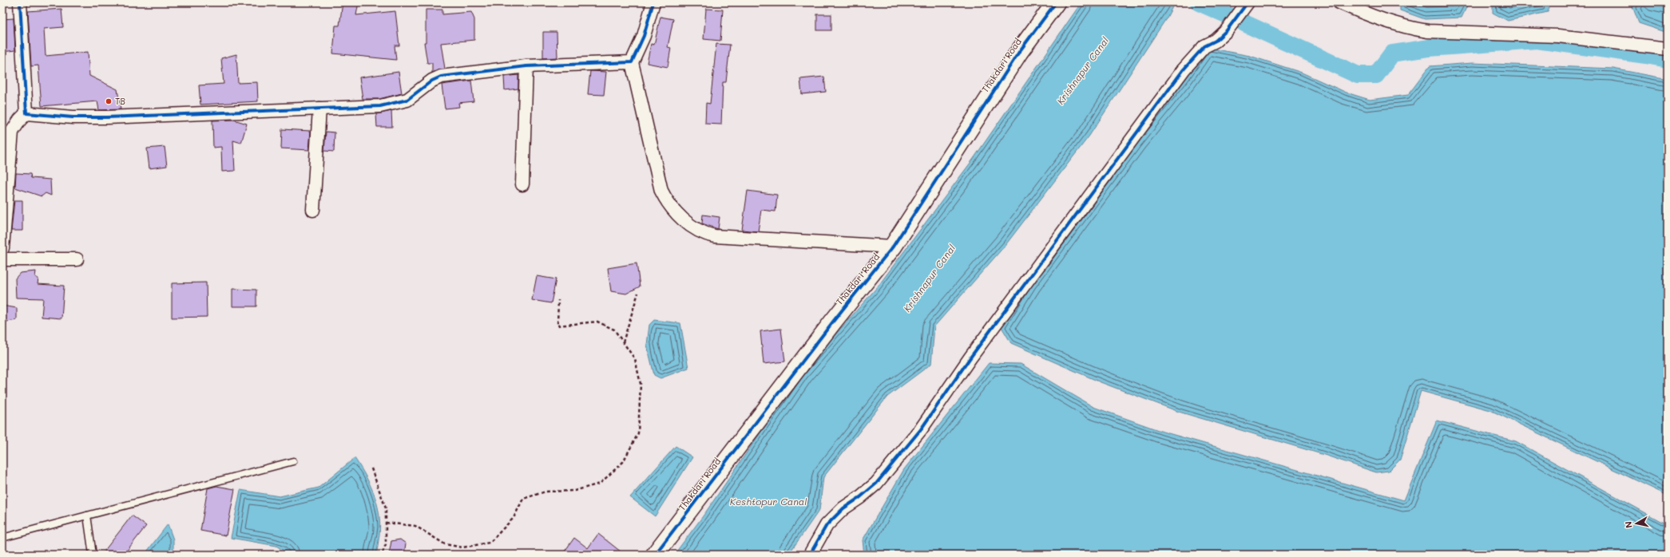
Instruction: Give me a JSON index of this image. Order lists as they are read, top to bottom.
{
  "streets": {
    "street": ["Thakdari Road"]
  },
  "water": ["Krishnapur Canal", "Keshtopur Canal"],
  "places": ["TB"],
  "north": "left"
}
